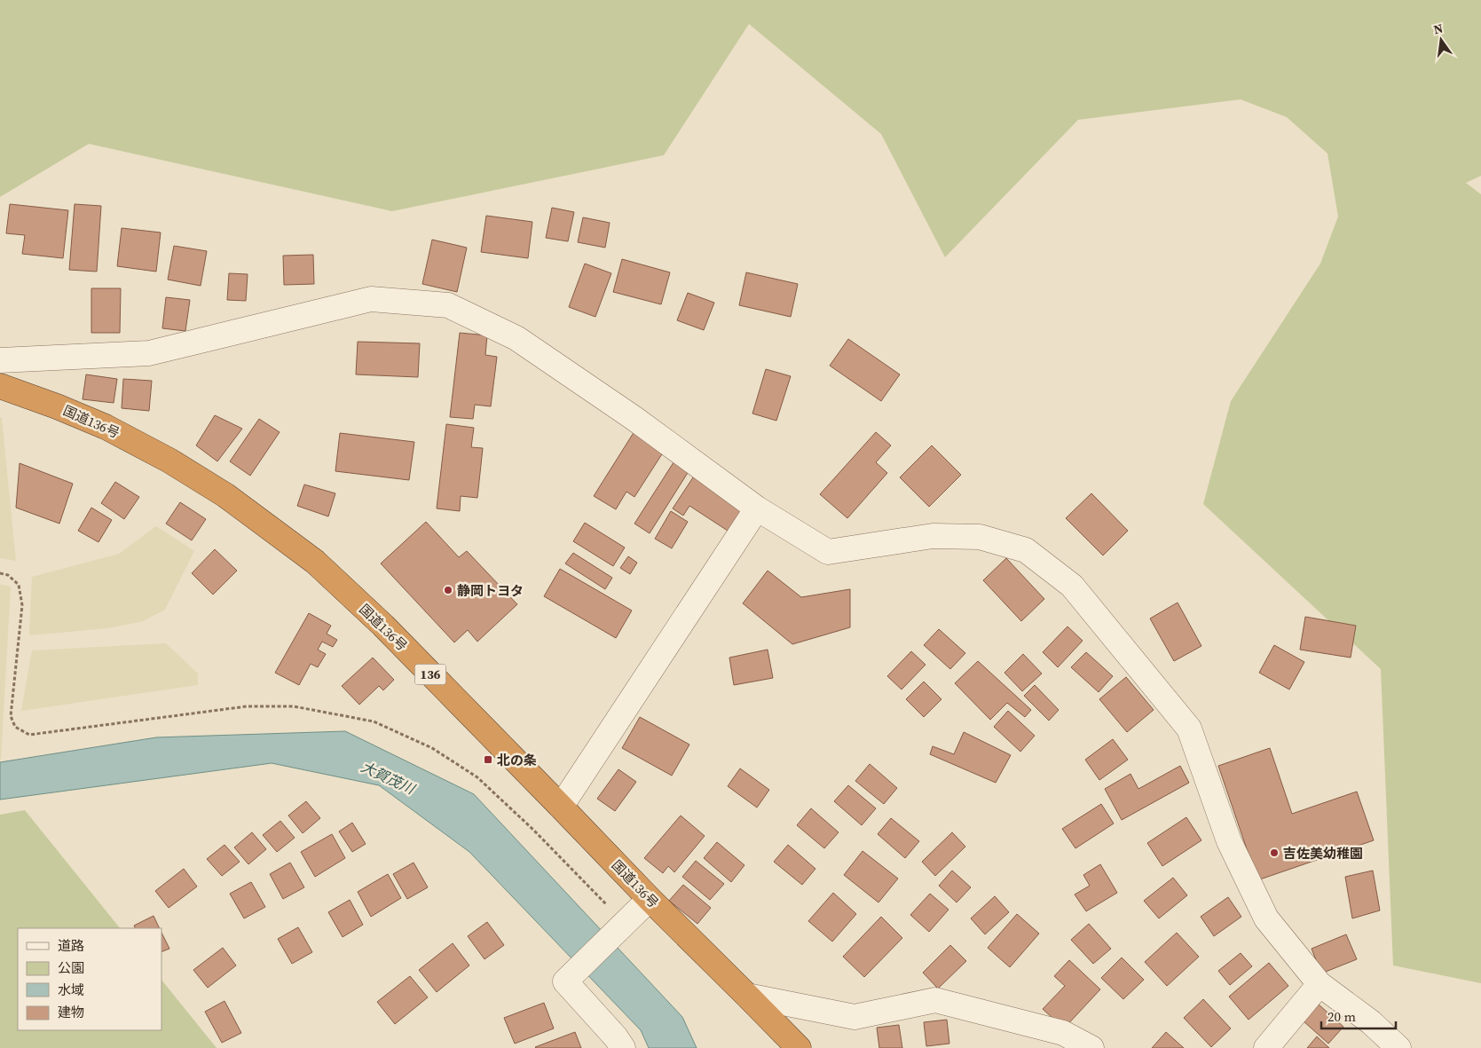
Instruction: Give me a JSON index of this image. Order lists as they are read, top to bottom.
{
  "streets": {
    "highway": ["国道136号", "136"]
  },
  "water": ["大賀茂川"],
  "places": {
    "other": ["静岡トヨタ", "吉佐美幼稚園"],
    "transit": ["北の条"]
  },
  "legend": [
    "道路",
    "公園",
    "水域",
    "建物"
  ],
  "scale_bar": "20 m",
  "north": "top"
}
